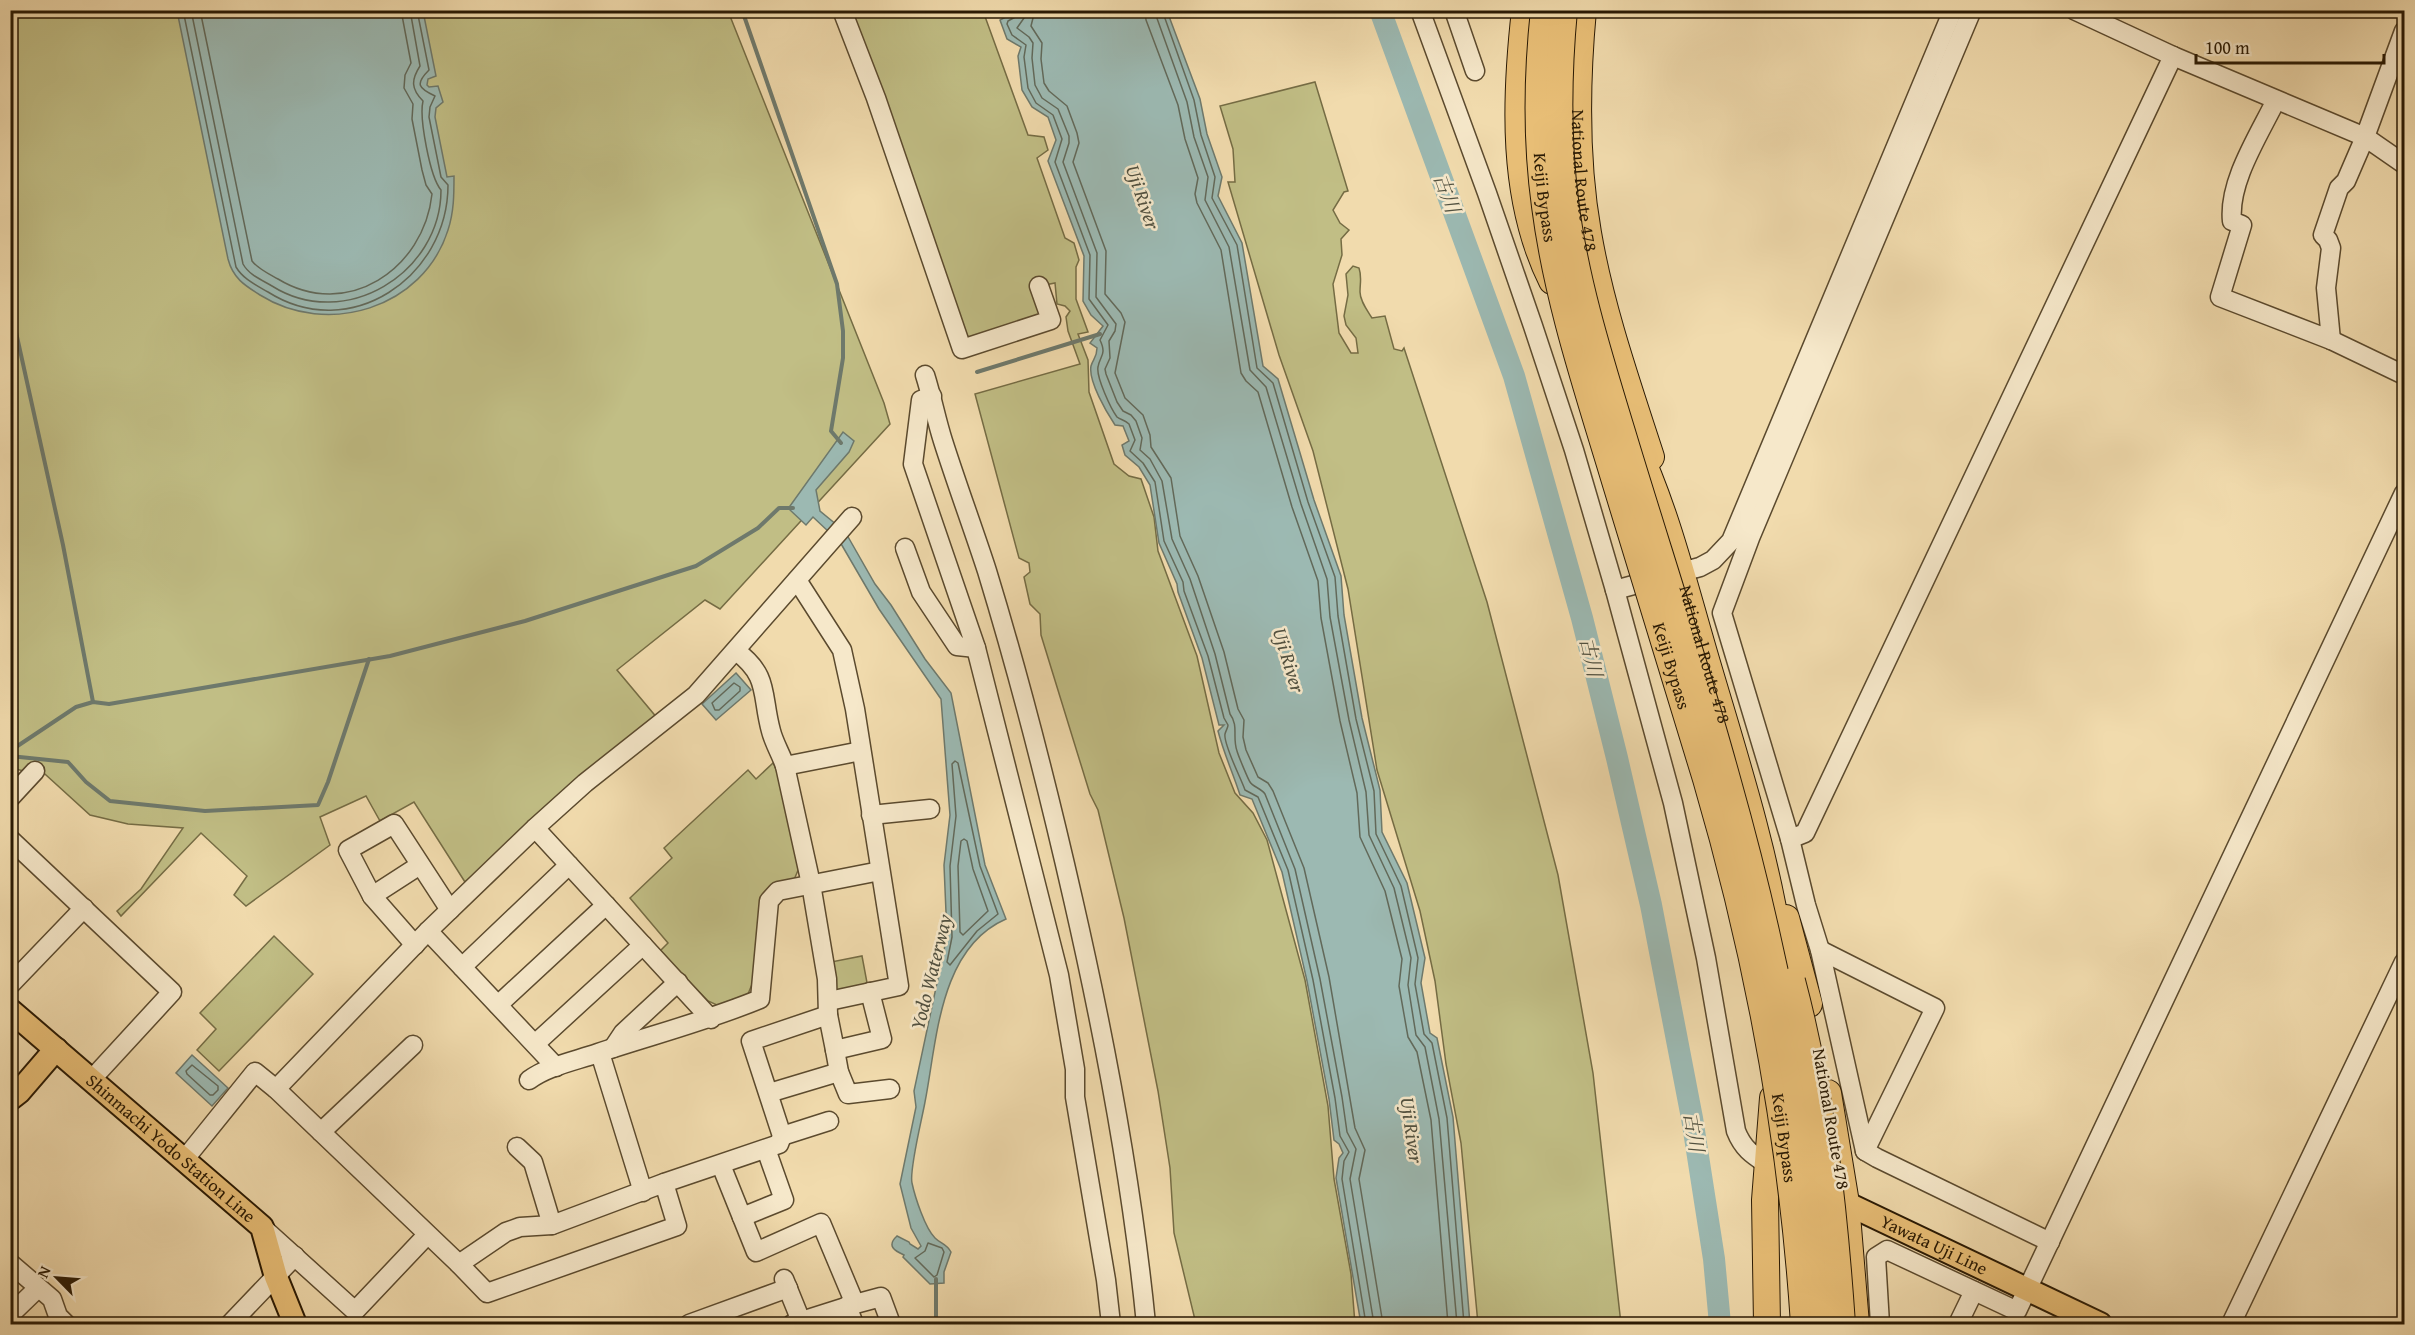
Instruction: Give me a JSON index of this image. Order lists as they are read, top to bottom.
{
  "streets": {
    "highway": ["National Route 478", "Keiji Bypass"],
    "main road": ["Shinmachi Yodo Station Line", "Yawata Uji Line"]
  },
  "crossings": [
    ["National Route 478", "Yawata Uji Line"]
  ],
  "water": ["古川", "Uji River", "Yodo Waterway"],
  "scale_bar": "100 m",
  "north": "top left"
}
